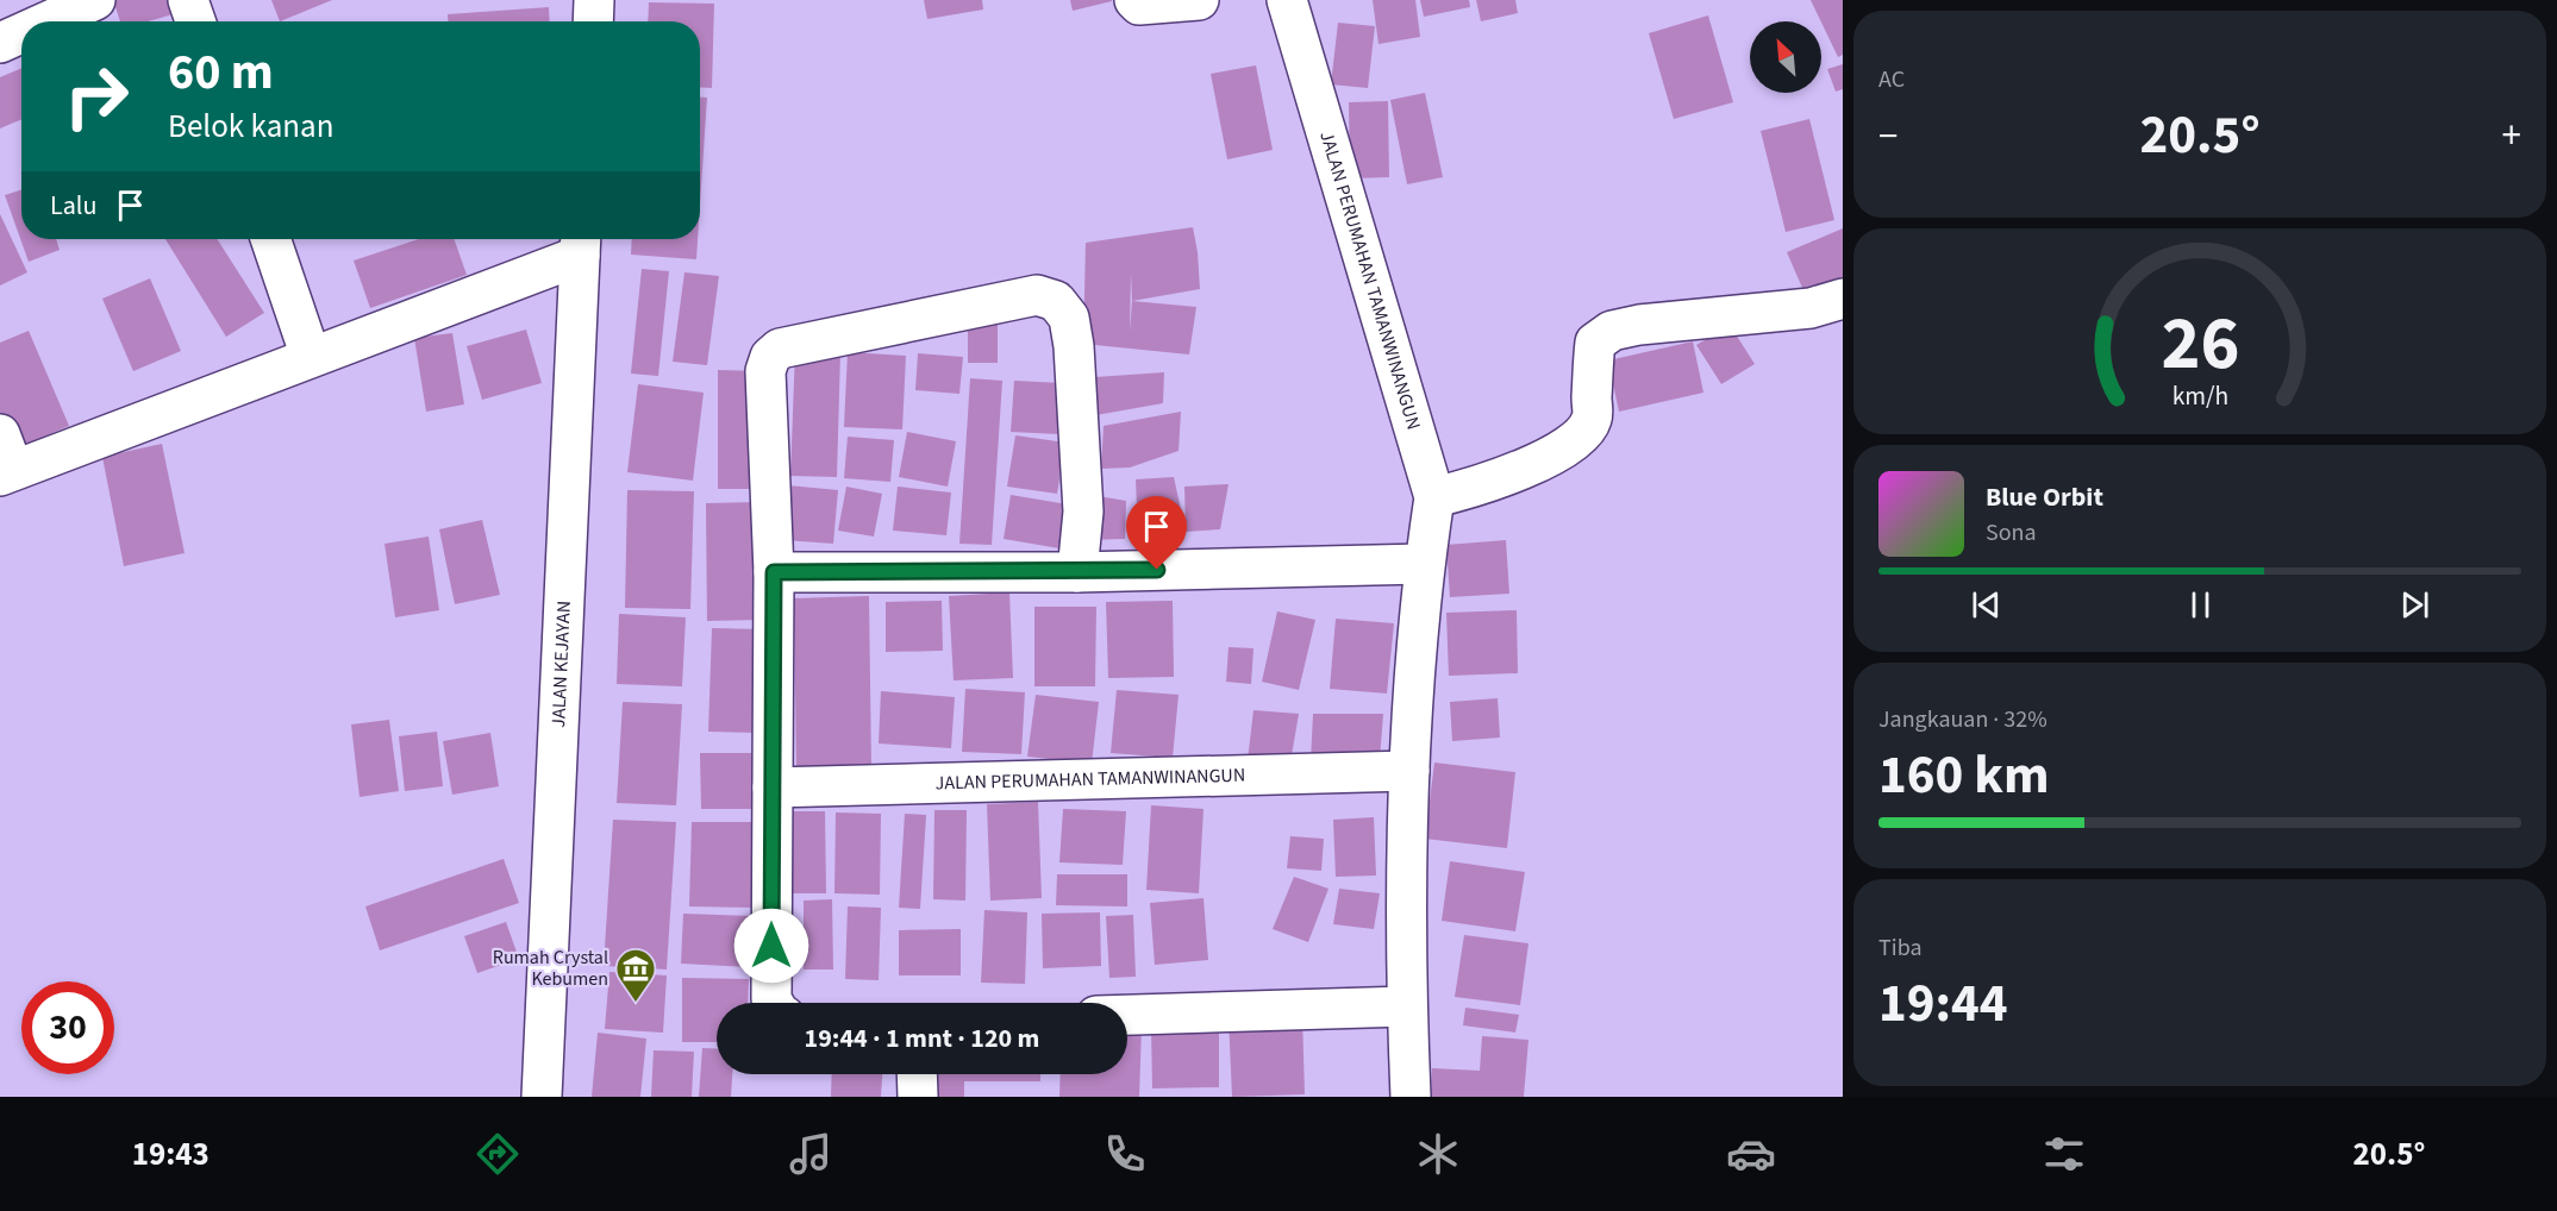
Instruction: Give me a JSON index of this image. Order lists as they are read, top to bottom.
{
  "streets": {
    "street": ["JALAN PERUMAHAN TAMANWINANGUN", "JALAN KEJAYAN"]
  },
  "places": {
    "museum": ["Rumah Crystal Kebumen"]
  },
  "north": "top left",
  "page": {
    "tile": [
      "AC",
      ["Jangkauan · 32%", "160 km"],
      ["Tiba", "19:44"]
    ],
    "turn": ["60 m", "Belok kanan"],
    "heat": ["−", "20.5°", "+"],
    "then": "Lalu",
    "song": ["Blue Orbit", "Sona"],
    "limit": "30",
    "trip": "19:44 · 1 mnt · 120 m",
    "tabs": ["19:43", "20.5°"],
    "gauge": ["26", "km/h"]
  }
}
